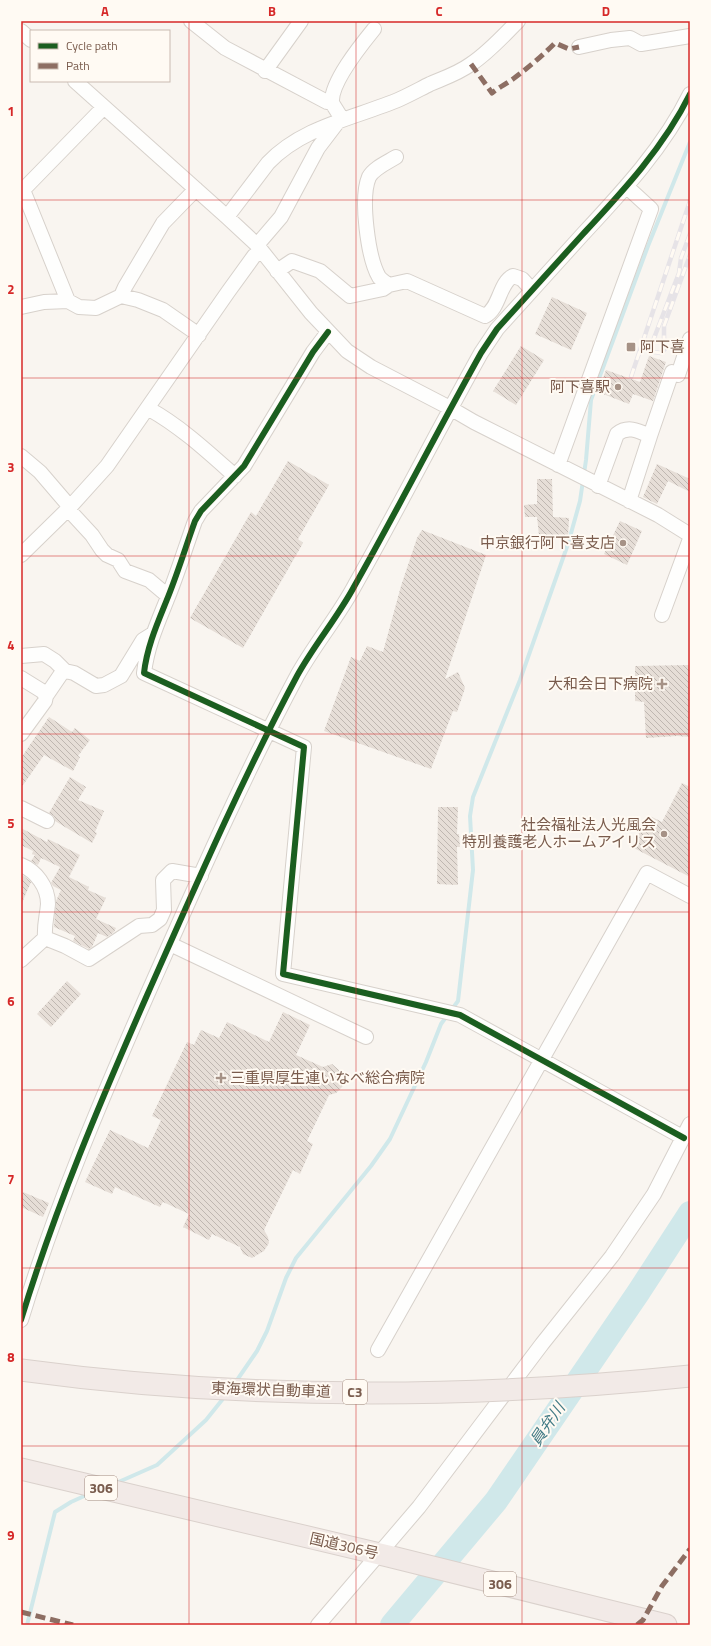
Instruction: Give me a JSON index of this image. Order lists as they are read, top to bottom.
{
  "streets": {
    "highway": [
      "東海環状自動車道",
      "C3",
      "306",
      "国道306号"
    ]
  },
  "water": ["員弁川"],
  "places": {
    "transit": ["阿下喜"],
    "other": ["阿下喜駅", "中京銀行阿下喜支店", "社会福祉法人光風会 特別養護老人ホームアイリス"],
    "health": ["大和会日下病院", "三重県厚生連いなべ総合病院"]
  },
  "legend": ["Cycle path", "Path"],
  "grid": {
    "columns": [
      "A",
      "B",
      "C",
      "D"
    ],
    "rows": [
      "1",
      "2",
      "3",
      "4",
      "5",
      "6",
      "7",
      "8",
      "9"
    ]
  }
}
